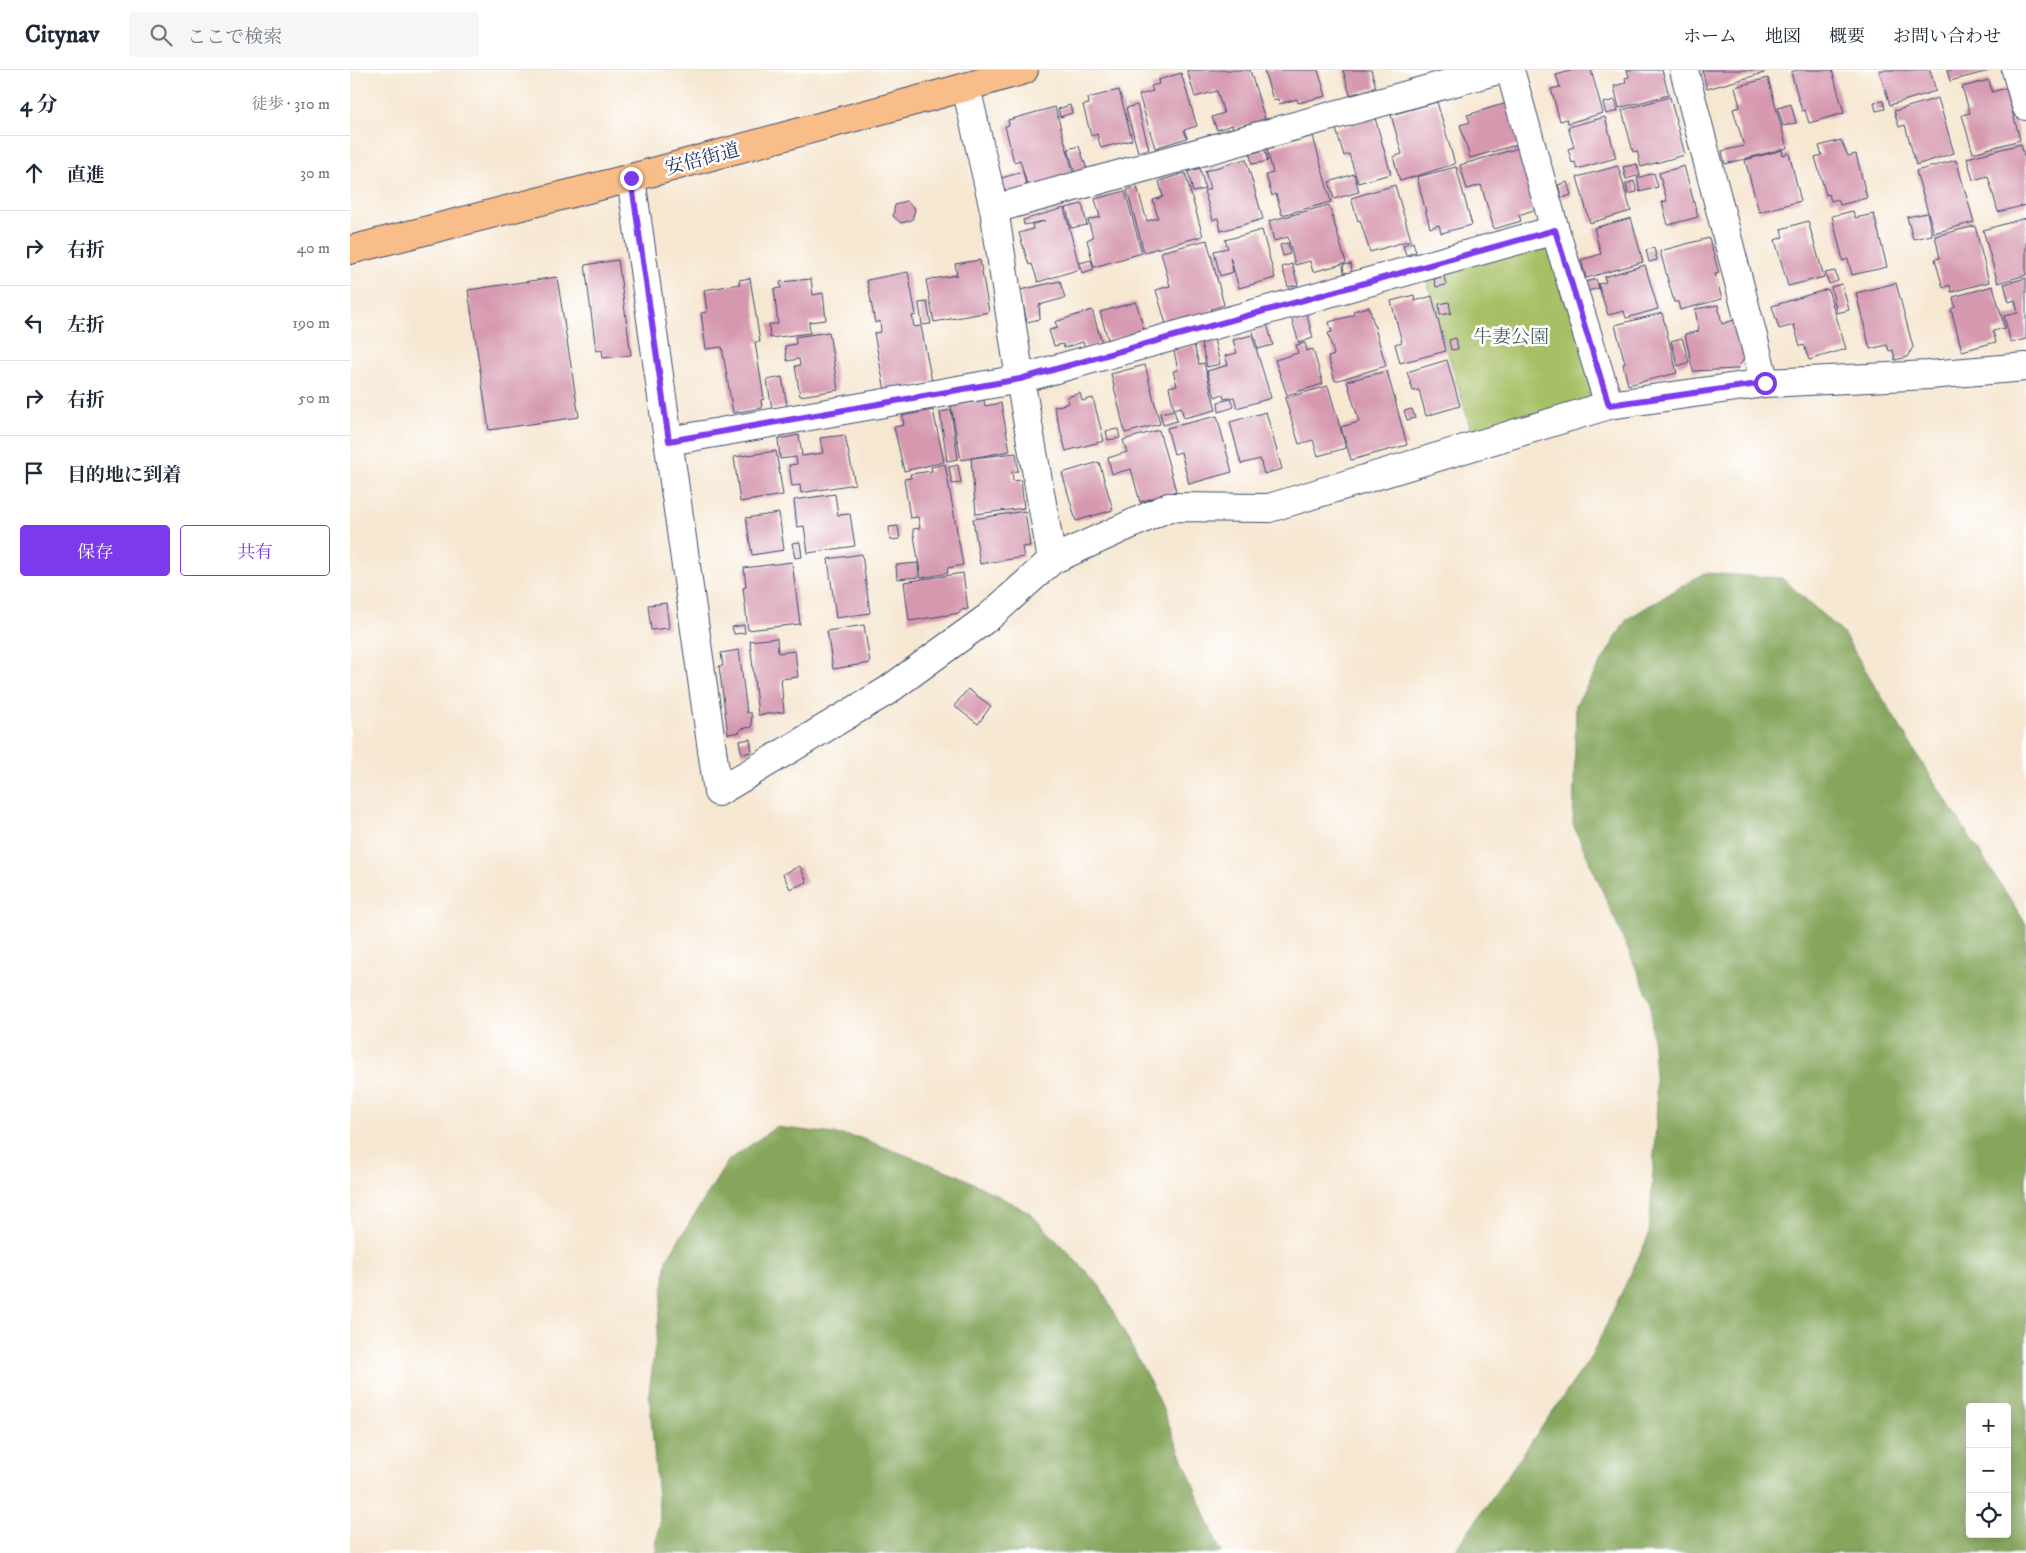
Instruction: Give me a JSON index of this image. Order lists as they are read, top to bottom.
{
  "streets": {
    "main road": ["安倍街道"]
  },
  "parks": ["牛妻公園"],
  "page": {
    "header": "Citynav",
    "search": "ここで検索",
    "nav": [
      "ホーム",
      "地図",
      "概要",
      "お問い合わせ"
    ],
    "heading": ["4 分", "徒歩 · 310 m"],
    "list": [
      ["直進", "30 m"],
      ["右折", "40 m"],
      ["左折", "190 m"],
      ["右折", "50 m"],
      "目的地に到着"
    ],
    "buttons": ["保存", "共有"],
    "map_buttons": ["+", "−"]
  }
}
